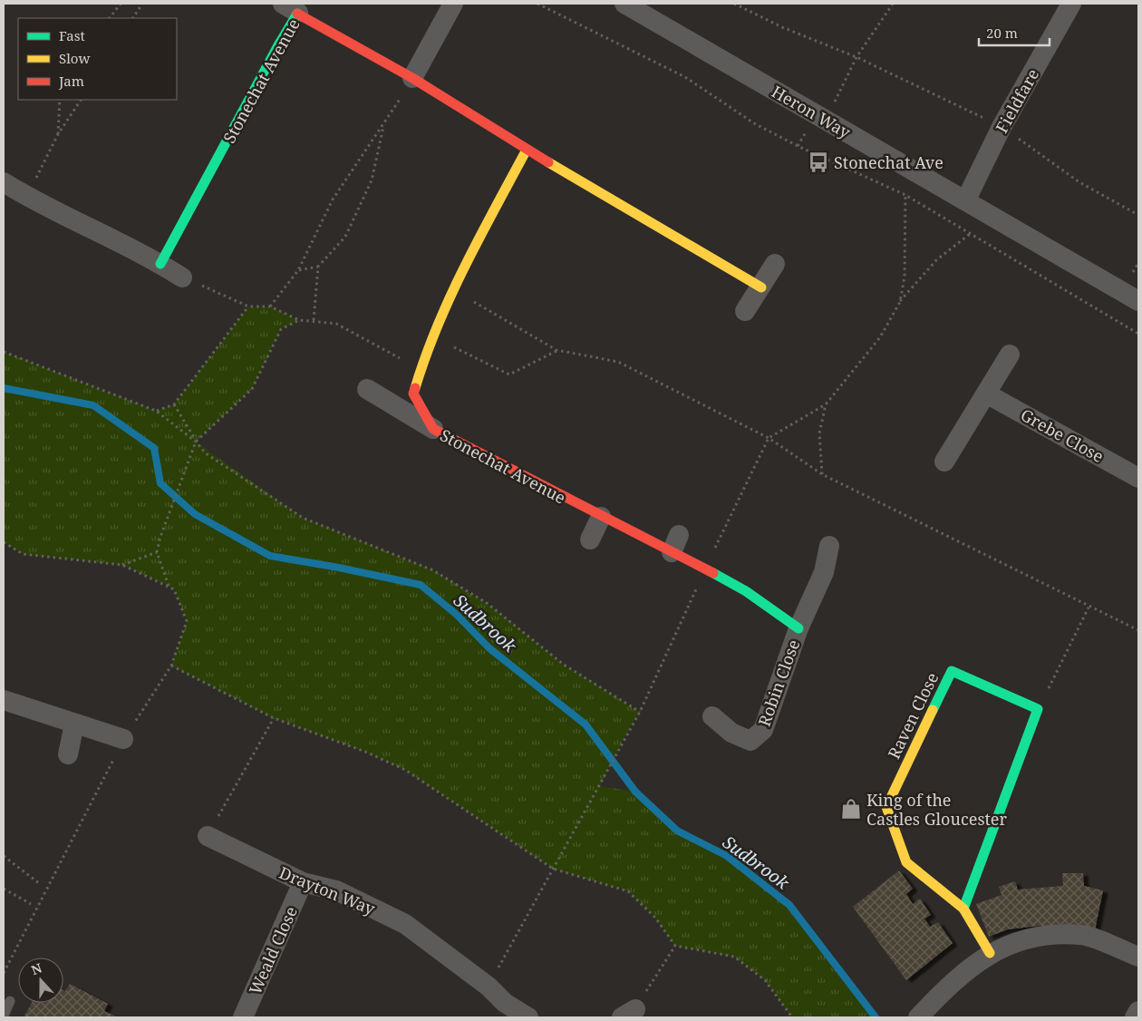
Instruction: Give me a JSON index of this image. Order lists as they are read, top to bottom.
{
  "streets": {
    "street": [
      "Stonechat Avenue",
      "Fieldfare",
      "Heron Way",
      "Grebe Close",
      "Robin Close",
      "Raven Close",
      "Drayton Way",
      "Weald Close"
    ]
  },
  "crossings": [
    ["Stonechat Avenue", "Robin Close"],
    ["Fieldfare", "Heron Way"],
    ["Drayton Way", "Weald Close"]
  ],
  "water": ["Sudbrook"],
  "places": {
    "bus stop": ["Stonechat Ave"],
    "shop": ["King of the Castles Gloucester"]
  },
  "legend": ["Fast", "Slow", "Jam"],
  "scale_bar": "20 m",
  "north": "top"
}
